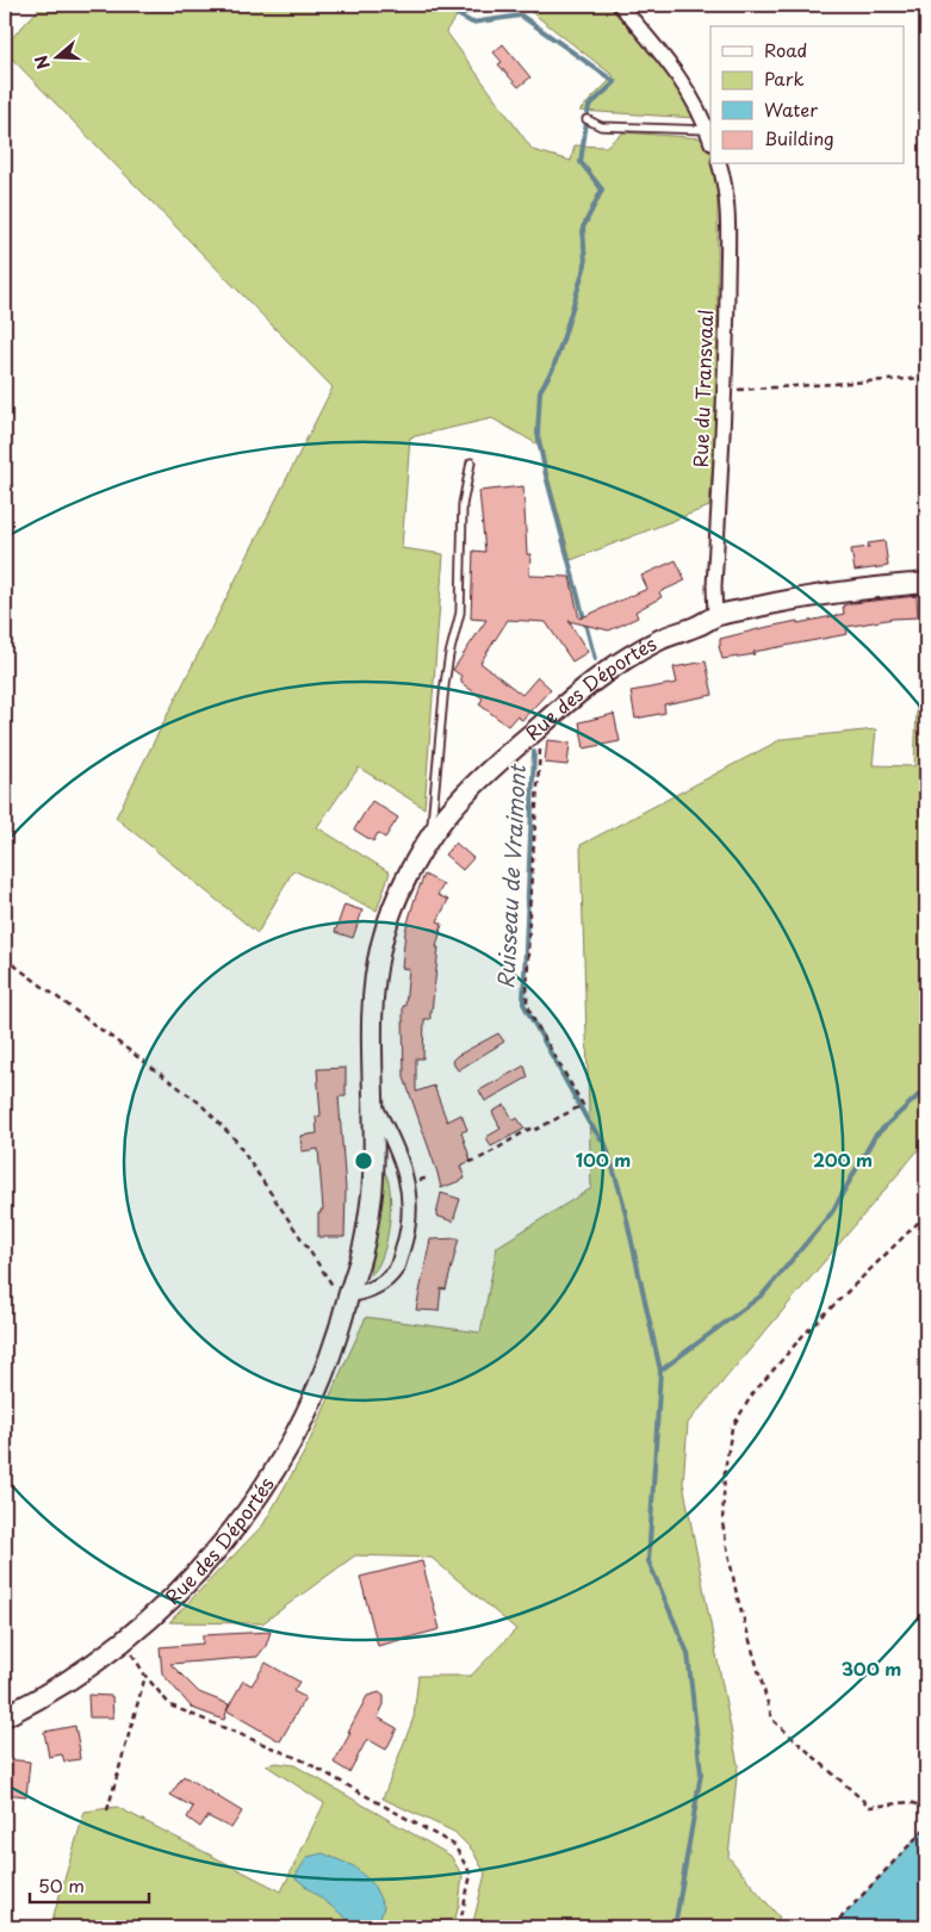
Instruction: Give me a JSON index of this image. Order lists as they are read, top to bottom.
{
  "streets": {
    "street": ["Rue du Transvaal", "Rue des Déportés"]
  },
  "crossings": [
    ["Rue du Transvaal", "Rue des Déportés"]
  ],
  "water": ["Ruisseau de Vraimont"],
  "legend": [
    "Road",
    "Park",
    "Water",
    "Building"
  ],
  "scale_bar": "50 m",
  "north": "left",
  "rings": ["100 m", "200 m", "300 m"]
}
